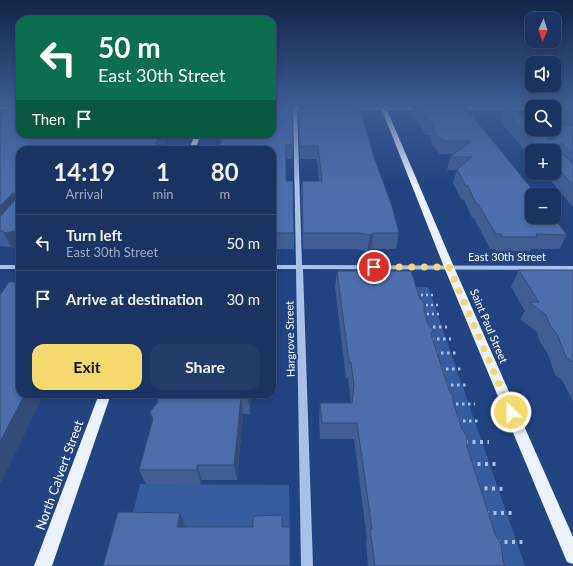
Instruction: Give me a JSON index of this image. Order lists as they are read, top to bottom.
{
  "streets": {
    "main road": ["Saint Paul Street", "North Calvert Street"],
    "street": ["East 30th Street", "Hargrove Street"]
  },
  "crossings": [
    ["East 30th Street", "Saint Paul Street"],
    ["East 30th Street", "Hargrove Street"]
  ],
  "north": "bottom",
  "page": {
    "map_buttons": ["+", "−"],
    "turn": ["50 m", "East 30th Street"],
    "then": "Then",
    "eta": [
      "14:19",
      "Arrival",
      "1",
      "min",
      "80",
      "m"
    ],
    "list": [
      {
        "name": "Turn left",
        "note": "East 30th Street",
        "value": "50 m"
      },
      {
        "name": "Arrive at destination",
        "value": "30 m"
      }
    ],
    "buttons": ["Exit", "Share"]
  }
}
